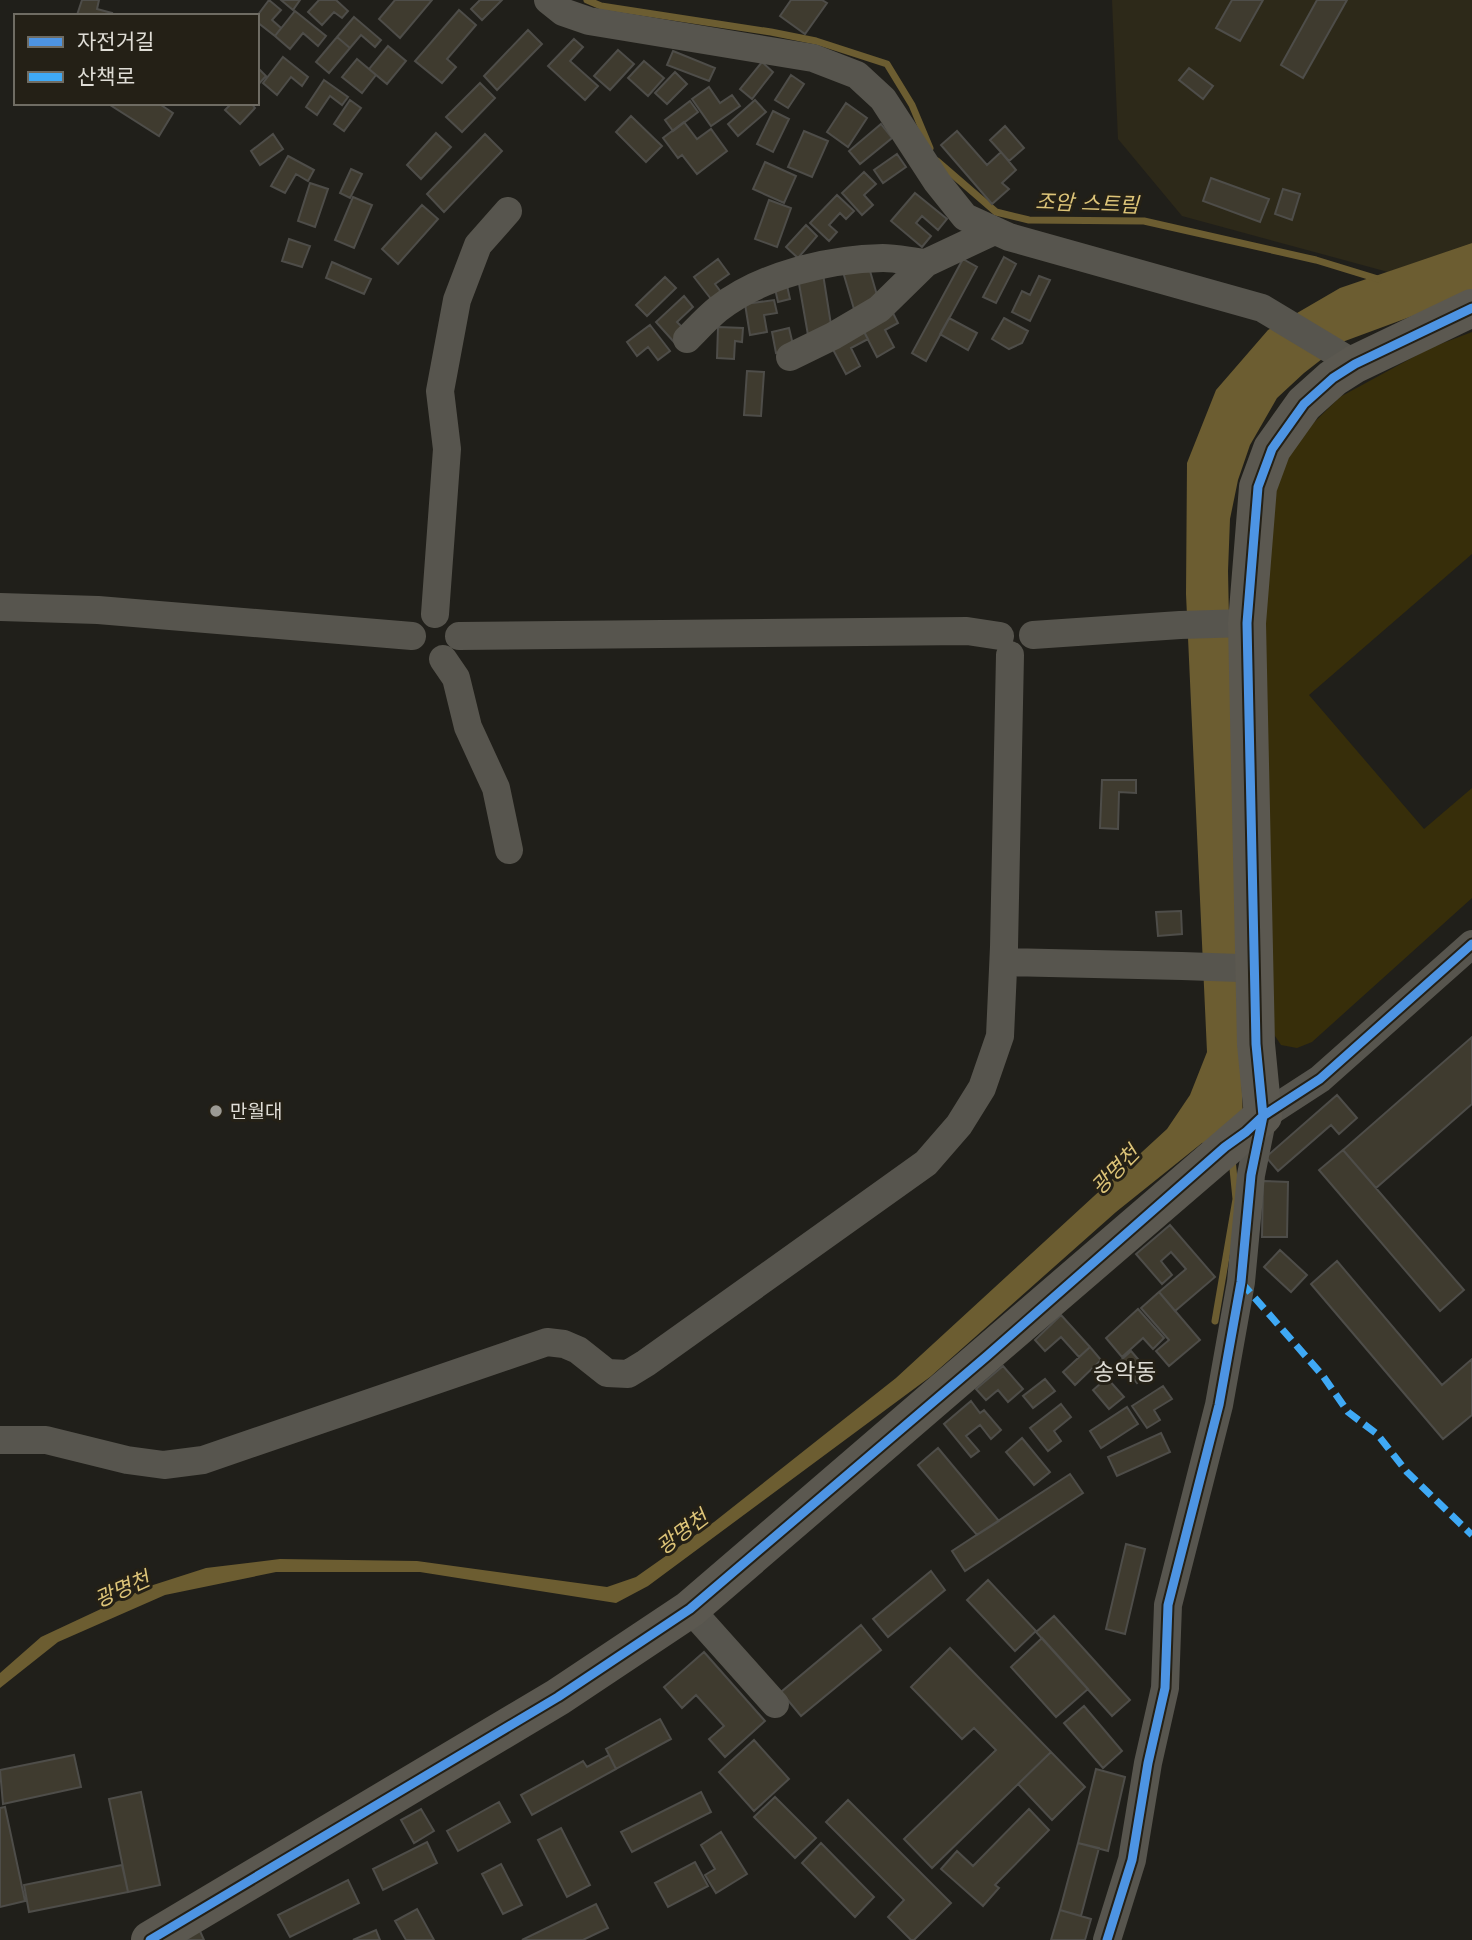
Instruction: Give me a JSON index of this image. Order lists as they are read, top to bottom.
{
  "districts": ["송악동"],
  "water": ["조암 스트림", "광명천"],
  "places": ["만월대"],
  "legend": ["자전거길", "산책로"]
}
